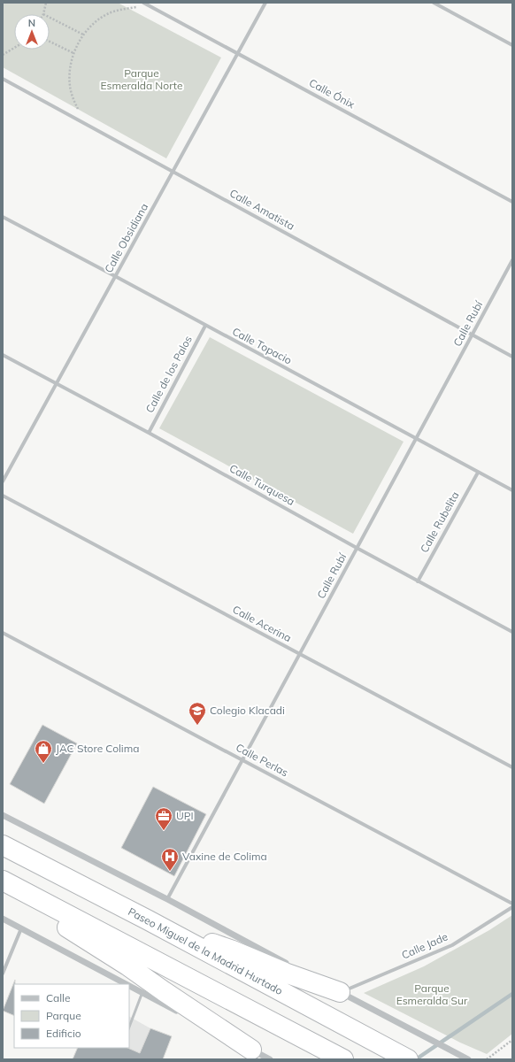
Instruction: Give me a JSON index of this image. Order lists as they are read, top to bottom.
{
  "streets": {
    "highway": ["Paseo Miguel de la Madrid Hurtado"],
    "street": [
      "Calle Ónix",
      "Calle Amatista",
      "Calle Obsidiana",
      "Calle Rubí",
      "Calle Topacio",
      "Calle de los Palos",
      "Calle Turquesa",
      "Calle Rubelita",
      "Calle Acerina",
      "Calle Perlas",
      "Calle Jade"
    ]
  },
  "crossings": [
    ["Calle Ónix", "Calle Obsidiana"],
    ["Calle Amatista", "Calle Obsidiana"],
    ["Calle Amatista", "Calle Rubí"],
    ["Calle Obsidiana", "Calle Topacio"],
    ["Calle Obsidiana", "Calle Turquesa"],
    ["Calle Rubí", "Calle Topacio"],
    ["Calle Rubí", "Calle Turquesa"],
    ["Calle Rubí", "Calle Acerina"],
    ["Calle Rubí", "Calle Perlas"],
    ["Calle Topacio", "Calle de los Palos"],
    ["Calle Topacio", "Calle Rubelita"],
    ["Calle de los Palos", "Calle Turquesa"],
    ["Calle Turquesa", "Calle Rubelita"]
  ],
  "parks": ["Parque Esmeralda Norte", "Parque Esmeralda Sur"],
  "places": {
    "school or university": ["Colegio Klacadi"],
    "shop": ["JAC Store Colima"],
    "office": ["UPI"],
    "hospital": ["Vaxine de Colima"]
  },
  "legend": ["Calle", "Parque", "Edificio"],
  "north": "top"
}
